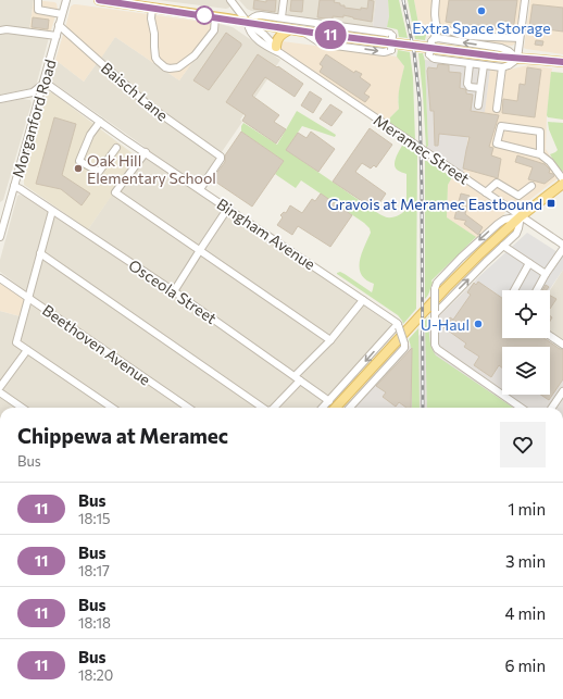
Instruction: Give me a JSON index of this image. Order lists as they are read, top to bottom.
{
  "streets": {
    "street": [
      "Baisch Lane",
      "Morganford Road",
      "Meramec Street",
      "Bingham Avenue",
      "Osceola Street",
      "Beethoven Avenue"
    ]
  },
  "crossings": [
    ["Baisch Lane", "Morganford Road"],
    ["Baisch Lane", "Bingham Avenue"],
    ["Morganford Road", "Bingham Avenue"],
    ["Morganford Road", "Osceola Street"]
  ],
  "places": {
    "other": ["Extra Space Storage", "Oak Hill Elementary School", "U-Haul"],
    "transit": ["Gravois at Meramec Eastbound"]
  },
  "lines": ["bus line 11"],
  "page": {
    "on_map": "11",
    "heading": ["Chippewa at Meramec", "Bus"],
    "list": [
      {
        "mark": "11",
        "name": "Bus",
        "note": "18:15",
        "value": "1 min"
      },
      {
        "mark": "11",
        "name": "Bus",
        "note": "18:17",
        "value": "3 min"
      },
      {
        "mark": "11",
        "name": "Bus",
        "note": "18:18",
        "value": "4 min"
      },
      {
        "mark": "11",
        "name": "Bus",
        "note": "18:20",
        "value": "6 min"
      }
    ]
  }
}
